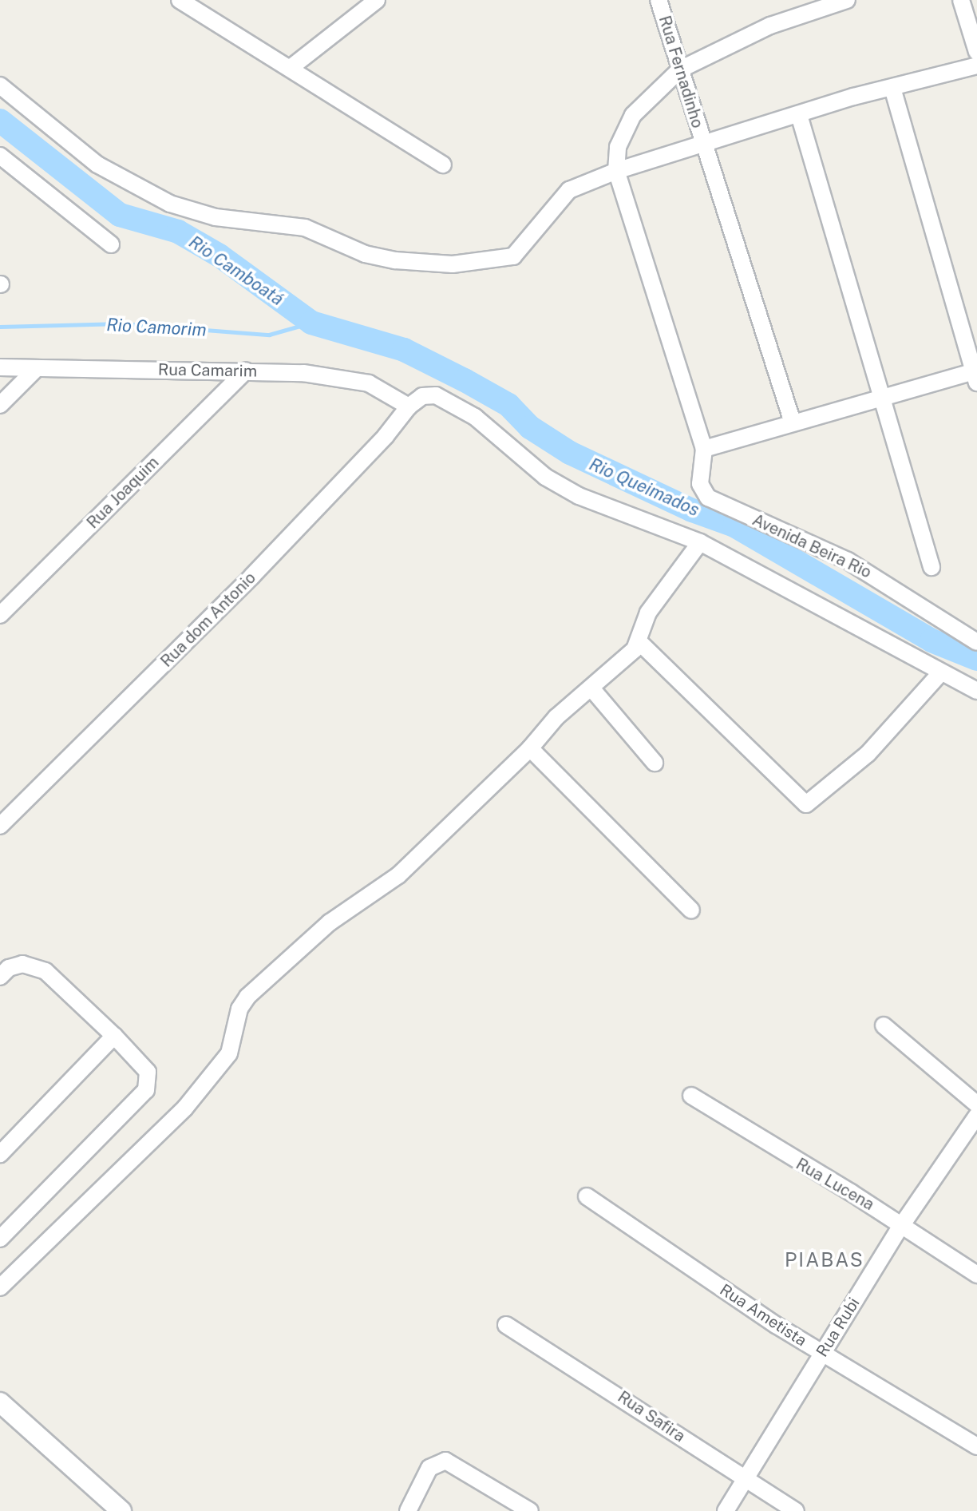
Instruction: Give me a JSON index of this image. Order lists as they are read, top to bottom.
{
  "streets": {
    "street": [
      "Rua Fernadinho",
      "Rua Camarim",
      "Rua Joaquim",
      "Avenida Beira Rio",
      "Rua dom Antonio",
      "Rua Lucena",
      "Rua Ametista",
      "Rua Rubi",
      "Rua Safira"
    ]
  },
  "crossings": [
    ["Rua Camarim", "Rua Joaquim"],
    ["Rua Camarim", "Rua dom Antonio"],
    ["Rua Lucena", "Rua Rubi"],
    ["Rua Ametista", "Rua Rubi"],
    ["Rua Rubi", "Rua Safira"]
  ],
  "districts": ["PIABAS"],
  "water": ["Rio Camboatá", "Rio Camorim", "Rio Queimados"]
}
